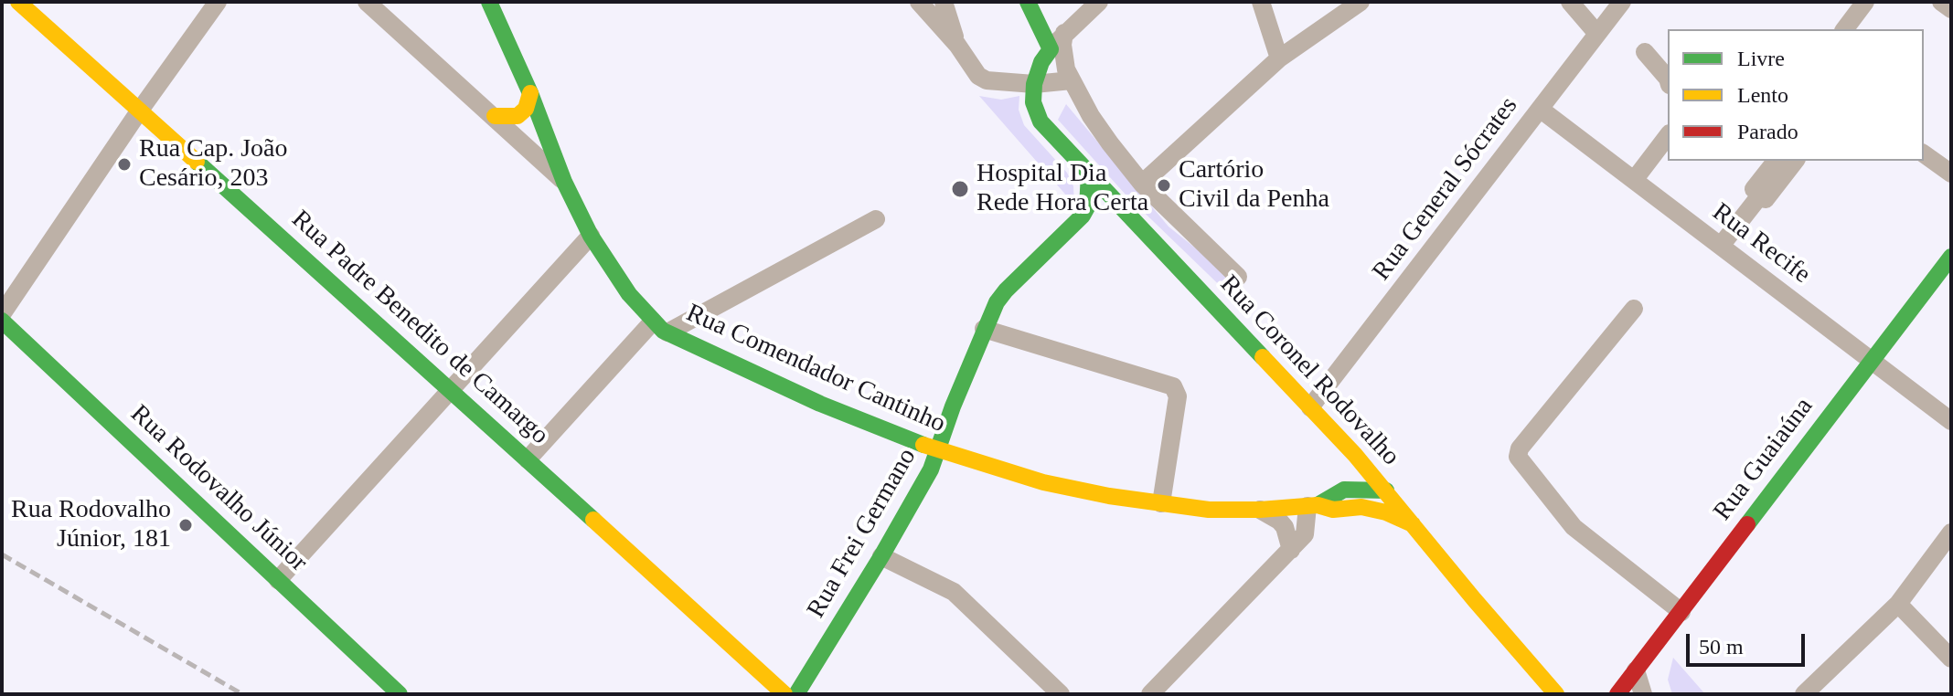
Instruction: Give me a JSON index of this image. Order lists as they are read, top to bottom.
{
  "streets": {
    "main road": [
      "Rua Padre Benedito de Camargo",
      "Rua Comendador Cantinho",
      "Rua Coronel Rodovalho",
      "Rua Guaiaúna",
      "Rua Rodovalho Júnior",
      "Rua Frei Germano"
    ],
    "street": ["Rua General Sócrates", "Rua Recife"]
  },
  "crossings": [
    ["Rua General Sócrates", "Rua Recife"],
    ["Rua General Sócrates", "Rua Coronel Rodovalho"],
    ["Rua Recife", "Rua Guaiaúna"],
    ["Rua Comendador Cantinho", "Rua Coronel Rodovalho"],
    ["Rua Comendador Cantinho", "Rua Frei Germano"],
    ["Rua Coronel Rodovalho", "Rua Frei Germano"]
  ],
  "places": [
    "Rua Cap. João Cesário, 203",
    "Cartório Civil da Penha",
    "Hospital Dia Rede Hora Certa",
    "Rua Rodovalho Júnior, 181"
  ],
  "legend": ["Livre", "Lento", "Parado"],
  "scale_bar": "50 m"
}
